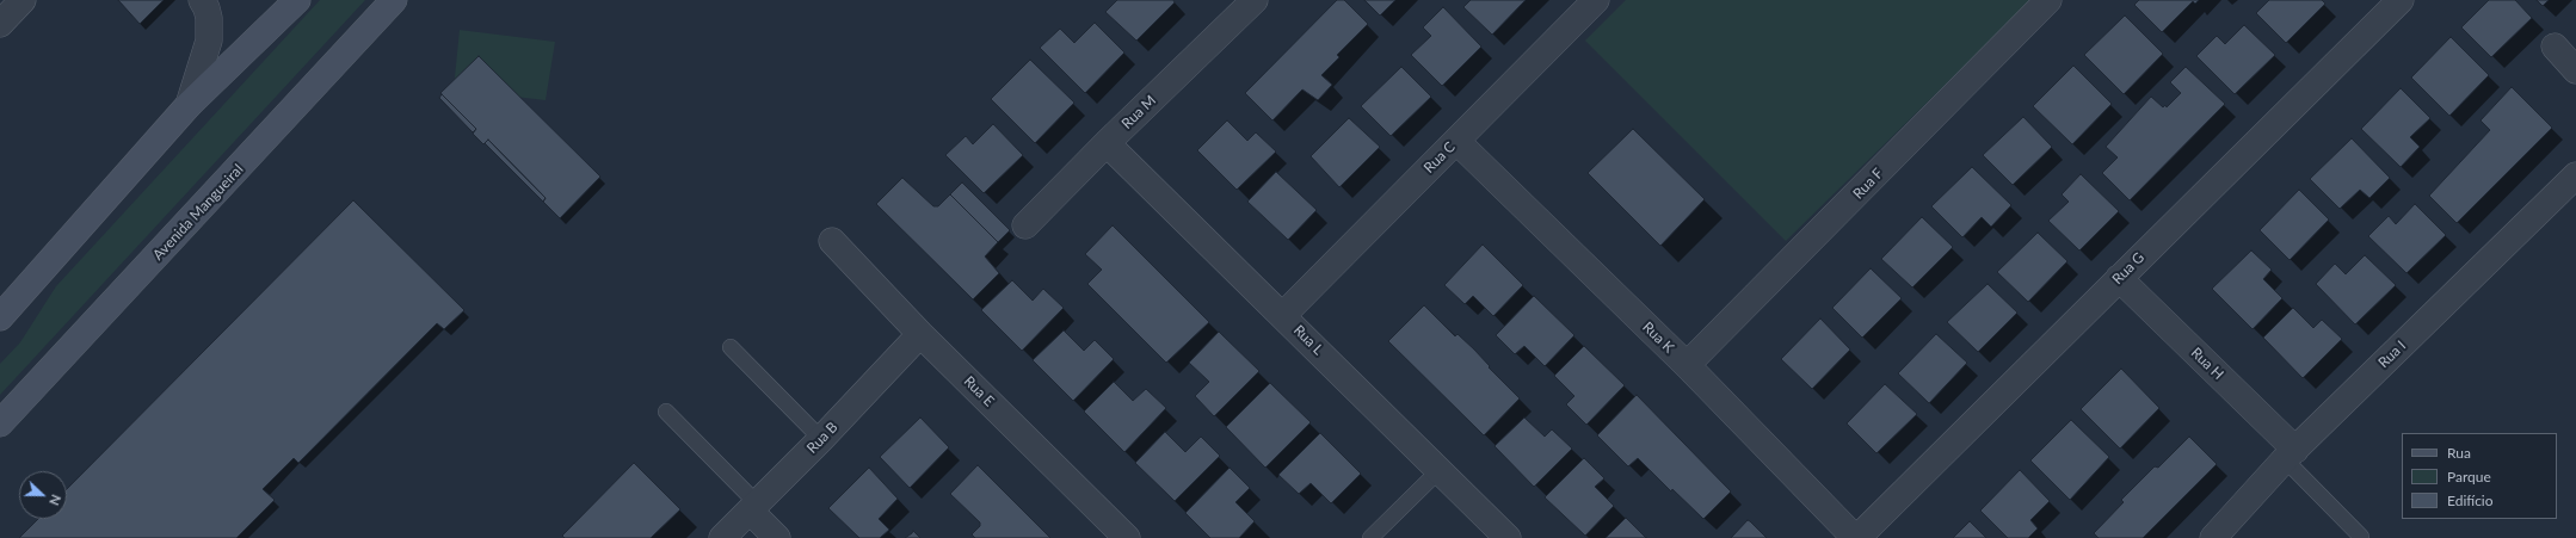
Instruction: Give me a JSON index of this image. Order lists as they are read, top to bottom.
{
  "streets": {
    "street": [
      "Rua M",
      "Rua C",
      "Rua F",
      "Avenida Mangueiral",
      "Rua G",
      "Rua K",
      "Rua L",
      "Rua I",
      "Rua H",
      "Rua E",
      "Rua B"
    ]
  },
  "crossings": [
    ["Rua M", "Rua L"],
    ["Rua C", "Rua K"],
    ["Rua C", "Rua L"],
    ["Rua F", "Rua K"],
    ["Rua G", "Rua K"],
    ["Rua G", "Rua H"],
    ["Rua I", "Rua H"],
    ["Rua E", "Rua B"]
  ],
  "legend": ["Rua", "Parque", "Edifício"],
  "north": "right"
}
